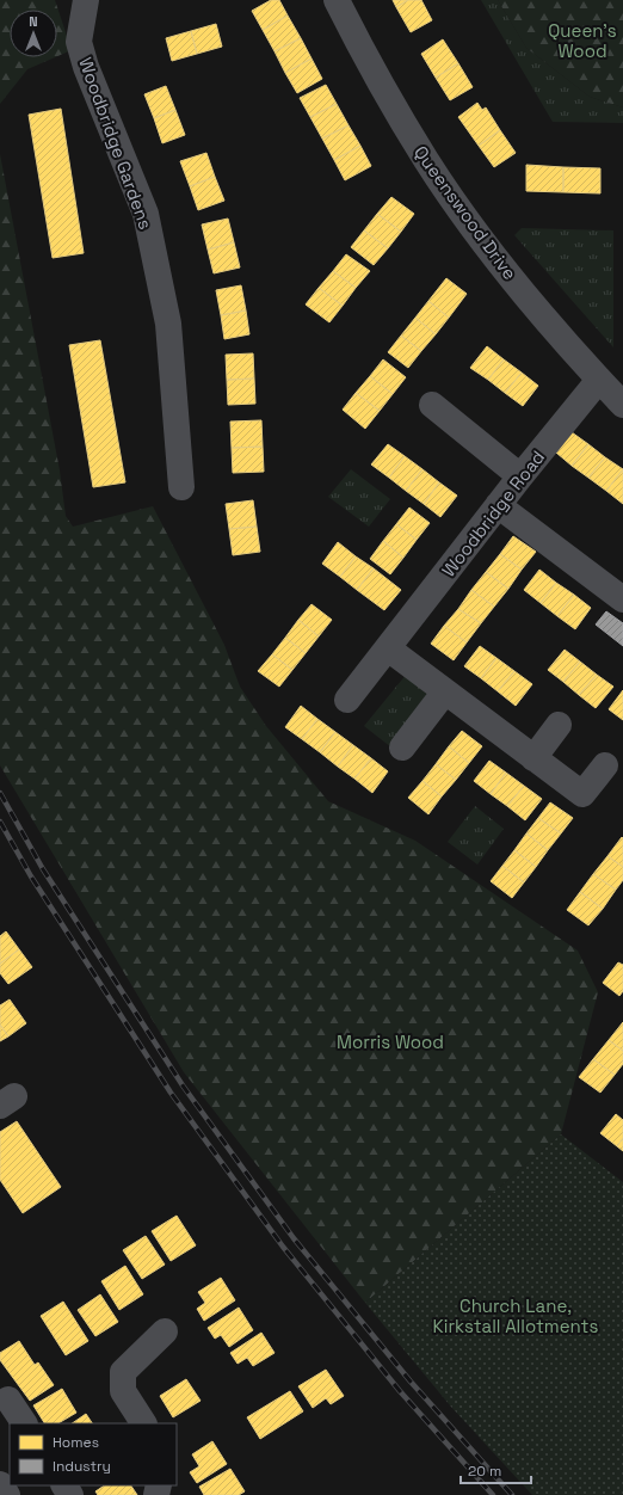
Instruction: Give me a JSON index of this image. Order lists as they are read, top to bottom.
{
  "streets": {
    "street": ["Woodbridge Gardens", "Queenswood Drive", "Woodbridge Road"]
  },
  "crossings": [
    ["Queenswood Drive", "Woodbridge Road"]
  ],
  "parks": ["Queen's Wood", "Morris Wood", "Church Lane, Kirkstall Allotments"],
  "legend": ["Homes", "Industry"],
  "scale_bar": "20 m",
  "north": "top"
}
